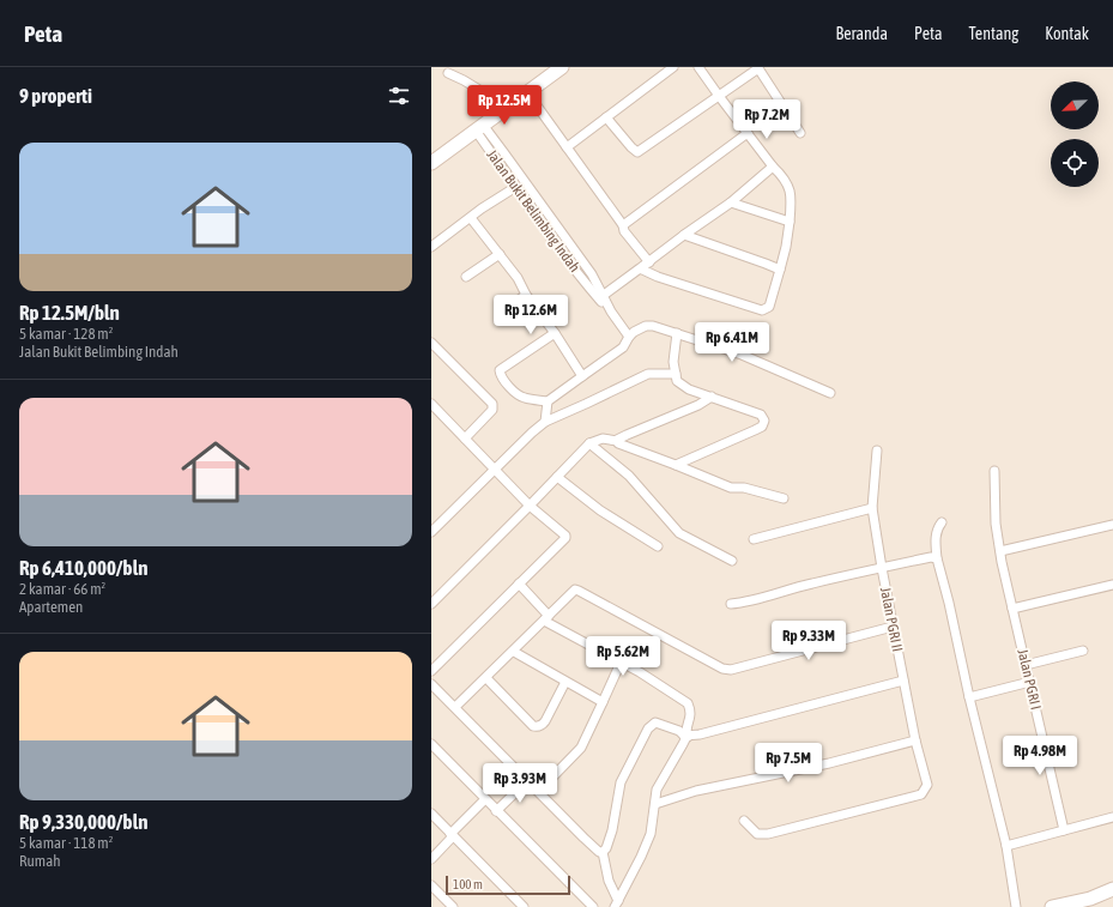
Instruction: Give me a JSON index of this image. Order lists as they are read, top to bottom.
{
  "streets": {
    "street": ["Jalan Bukit Belimbing Indah", "Jalan PGRI II", "Jalan PGRI I"]
  },
  "scale_bar": "100 m",
  "north": "bottom left",
  "page": {
    "header": "Peta",
    "nav": [
      "Beranda",
      "Peta",
      "Tentang",
      "Kontak"
    ],
    "heading": "9 properti",
    "price": [
      "Rp 12.5M",
      "Rp 7.2M",
      "Rp 12.6M",
      "Rp 6.41M",
      "Rp 9.33M",
      "Rp 5.62M",
      "Rp 4.98M",
      "Rp 7.5M",
      "Rp 3.93M"
    ],
    "list": [
      {
        "name": "Rp 12.5M/bln",
        "note": "5 kamar · 128 m² · Jalan Bukit Belimbing Indah"
      },
      {
        "name": "Rp 6,410,000/bln",
        "note": "2 kamar · 66 m² · Apartemen"
      },
      {
        "name": "Rp 9,330,000/bln",
        "note": "5 kamar · 118 m² · Rumah"
      }
    ],
    "scale": "100 m"
  }
}
